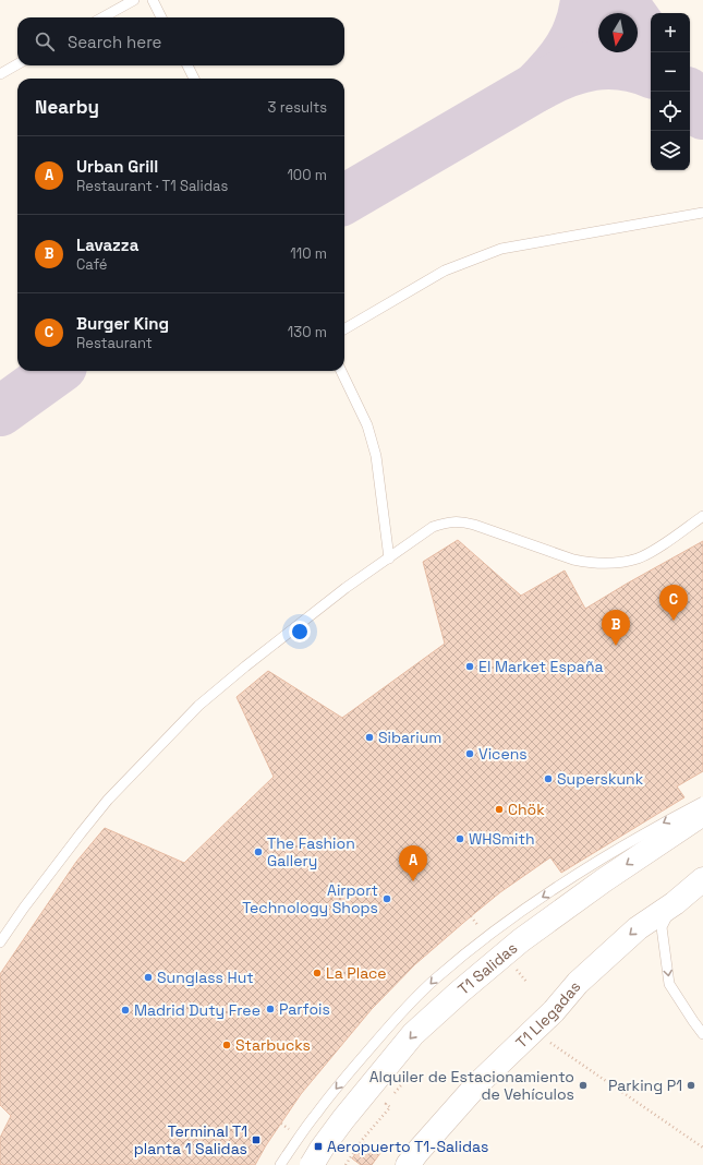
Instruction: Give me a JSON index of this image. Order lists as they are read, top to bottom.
{
  "streets": {
    "street": ["T1 Salidas", "T1 Llegadas"]
  },
  "places": {
    "other": [
      "El Market España",
      "Sibarium",
      "Vicens",
      "Superskunk",
      "Chök",
      "WHSmith",
      "The Fashion Gallery",
      "Airport Technology Shops",
      "La Place",
      "Sunglass Hut",
      "Parfois",
      "Madrid Duty Free",
      "Starbucks",
      "Alquiler de Estacionamiento de Vehículos",
      "Parking P1"
    ],
    "transit": ["Terminal T1 planta 1 Salidas", "Aeropuerto T1-Salidas"]
  },
  "north": "bottom",
  "page": {
    "map_buttons": ["+", "−"],
    "search": "Search here",
    "heading": ["Nearby", "3 results"],
    "list": [
      {
        "mark": "A",
        "name": "Urban Grill",
        "note": "Restaurant · T1 Salidas",
        "value": "100 m"
      },
      {
        "mark": "B",
        "name": "Lavazza",
        "note": "Café",
        "value": "110 m"
      },
      {
        "mark": "C",
        "name": "Burger King",
        "note": "Restaurant",
        "value": "130 m"
      }
    ],
    "pins": ["C", "B", "A"]
  }
}
